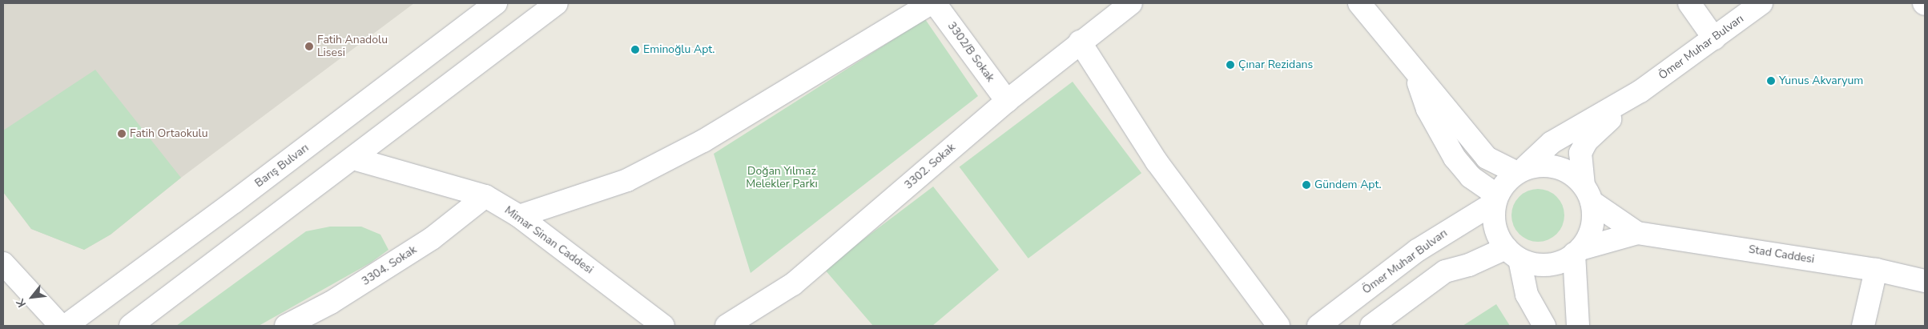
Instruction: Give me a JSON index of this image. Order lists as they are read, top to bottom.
{
  "streets": {
    "street": [
      "Ömer Muhar Bulvarı",
      "3302/B Sokak",
      "Barış Bulvarı",
      "3302. Sokak",
      "Mimar Sinan Caddesi",
      "Stad Caddesi",
      "3304. Sokak"
    ]
  },
  "crossings": [
    ["3302/B Sokak", "3302. Sokak"],
    ["Mimar Sinan Caddesi", "3304. Sokak"]
  ],
  "parks": ["Doğan Yılmaz Melekler Parkı"],
  "places": [
    "Fatih Anadolu Lisesi",
    "Eminoğlu Apt.",
    "Çınar Rezidans",
    "Yunus Akvaryum",
    "Fatih Ortaokulu",
    "Gündem Apt."
  ],
  "north": "bottom left"
}
